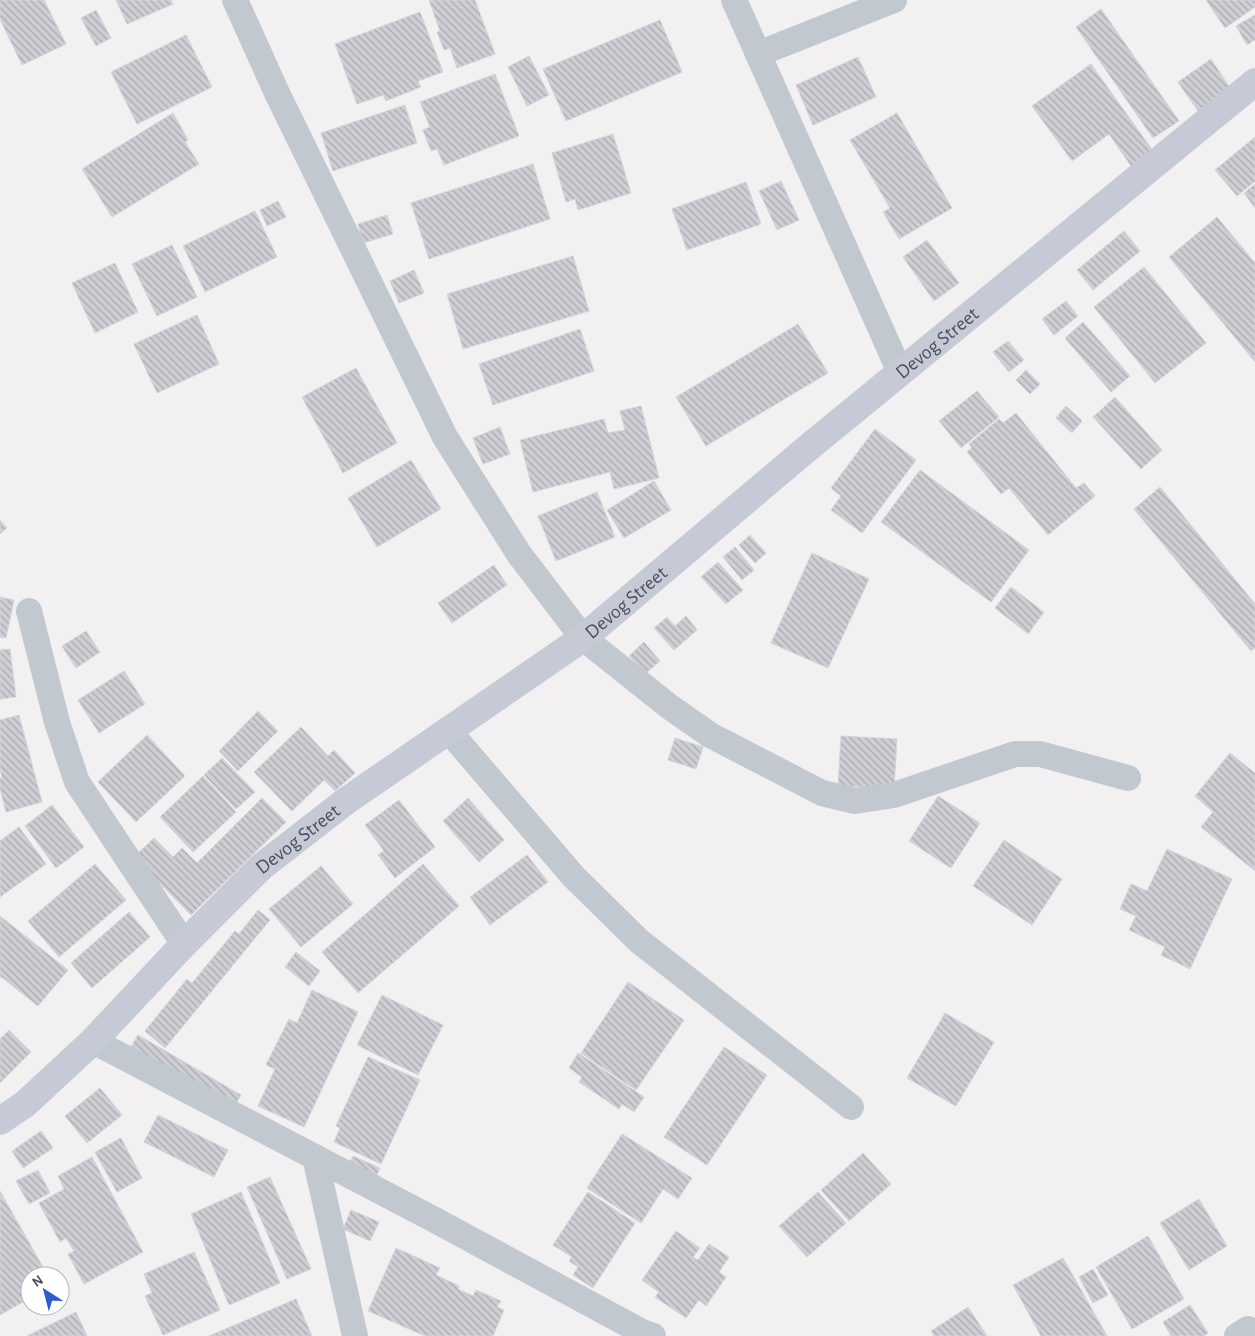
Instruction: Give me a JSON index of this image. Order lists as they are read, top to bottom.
{
  "streets": {
    "street": ["Devog Street"]
  },
  "north": "top left"
}
